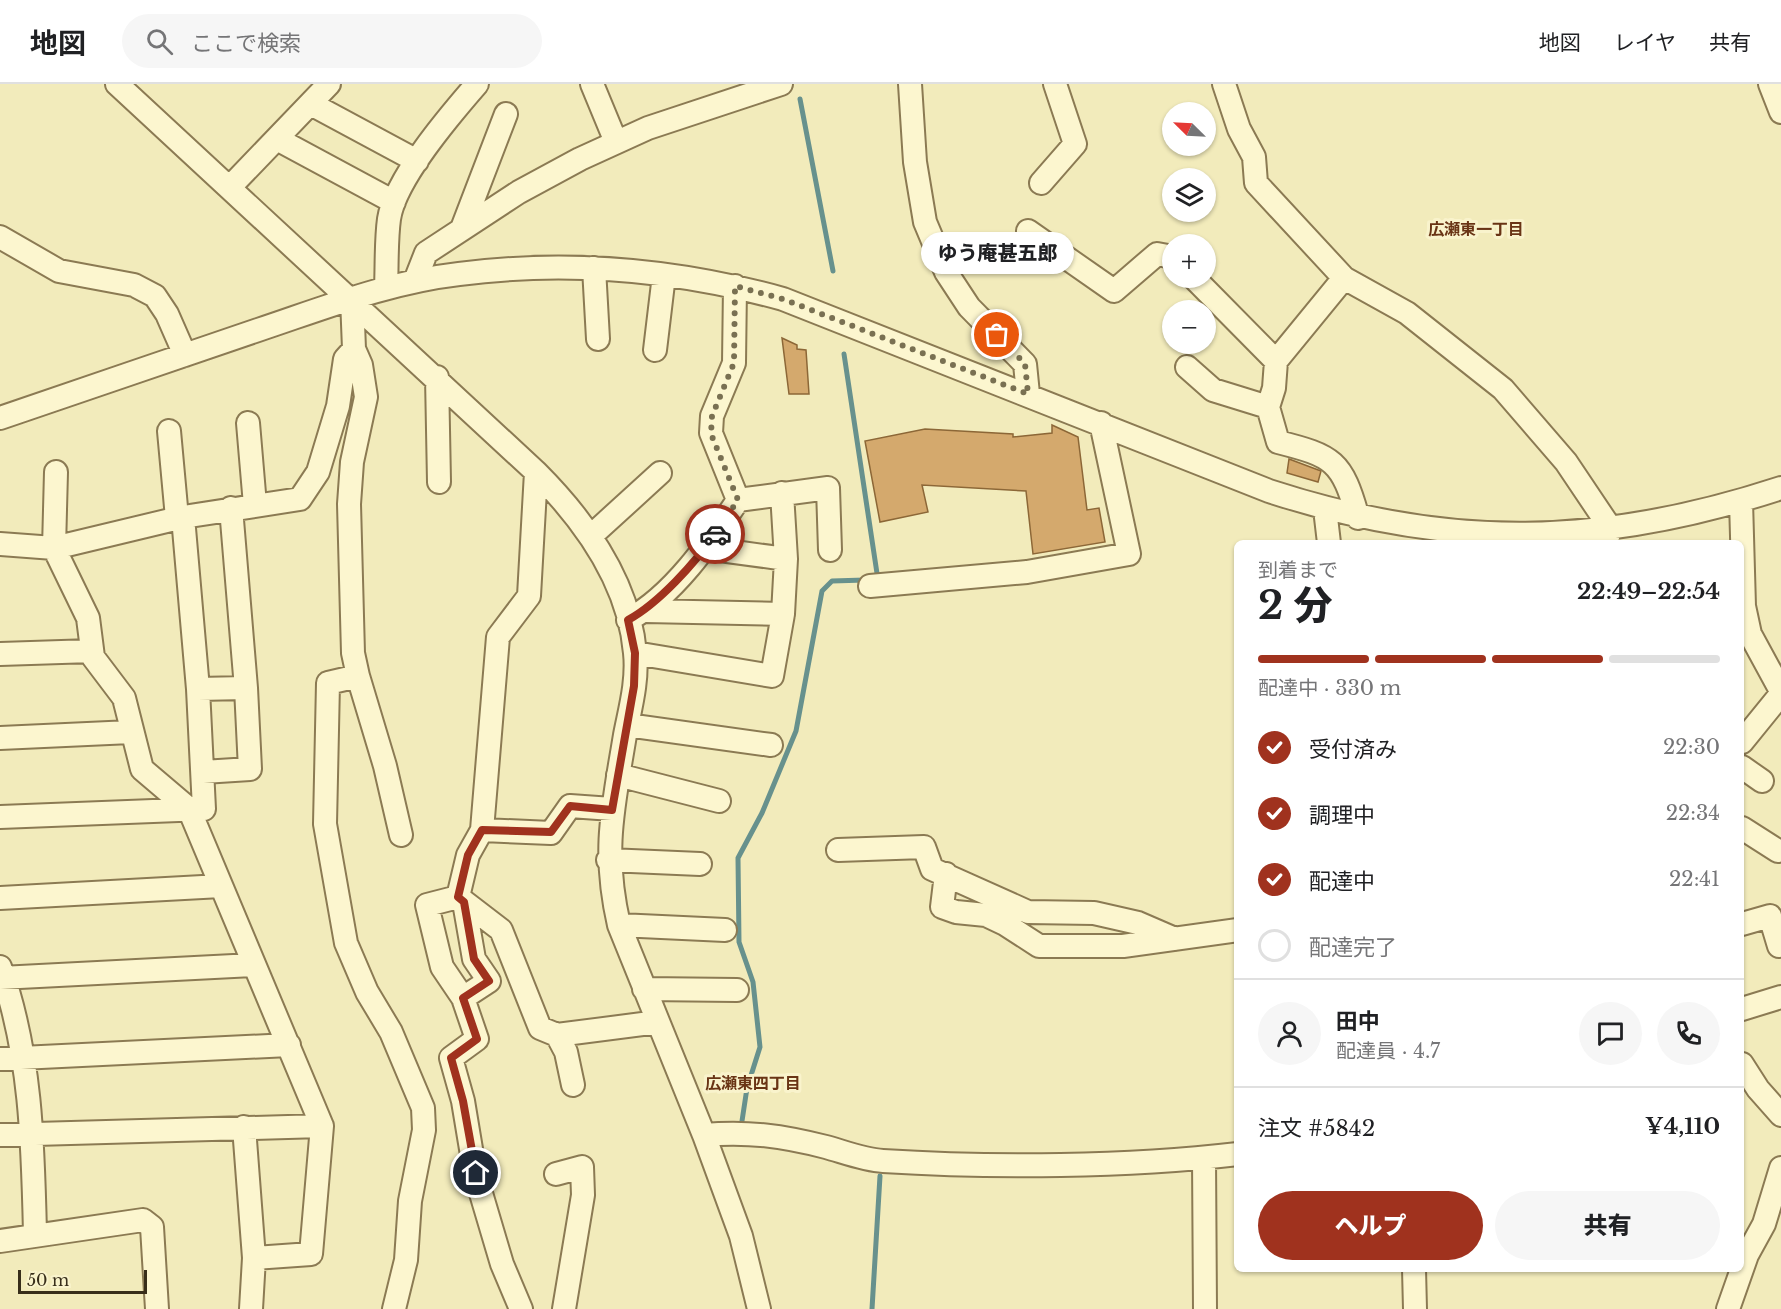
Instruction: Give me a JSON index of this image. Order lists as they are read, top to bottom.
{
  "districts": ["広瀬東一丁目", "広瀬東四丁目"],
  "places": ["ゆう庵甚五郎"],
  "scale_bar": "50 m",
  "north": "top left",
  "page": {
    "header": "地図",
    "search": "ここで検索",
    "nav": ["地図", "レイヤ", "共有"],
    "map_buttons": ["+", "−"],
    "bubble": "ゆう庵甚五郎",
    "heading": ["2 分", "到着まで", "22:49–22:54"],
    "panel": [
      "田中",
      "配達員 · 4.7",
      "注文 #5842",
      "¥4,110"
    ],
    "bar": "配達中 · 330 m",
    "list": [
      ["受付済み", "22:30"],
      ["調理中", "22:34"],
      ["配達中", "22:41"],
      "配達完了"
    ],
    "buttons": ["ヘルプ", "共有"],
    "scale": "50 m"
  }
}
